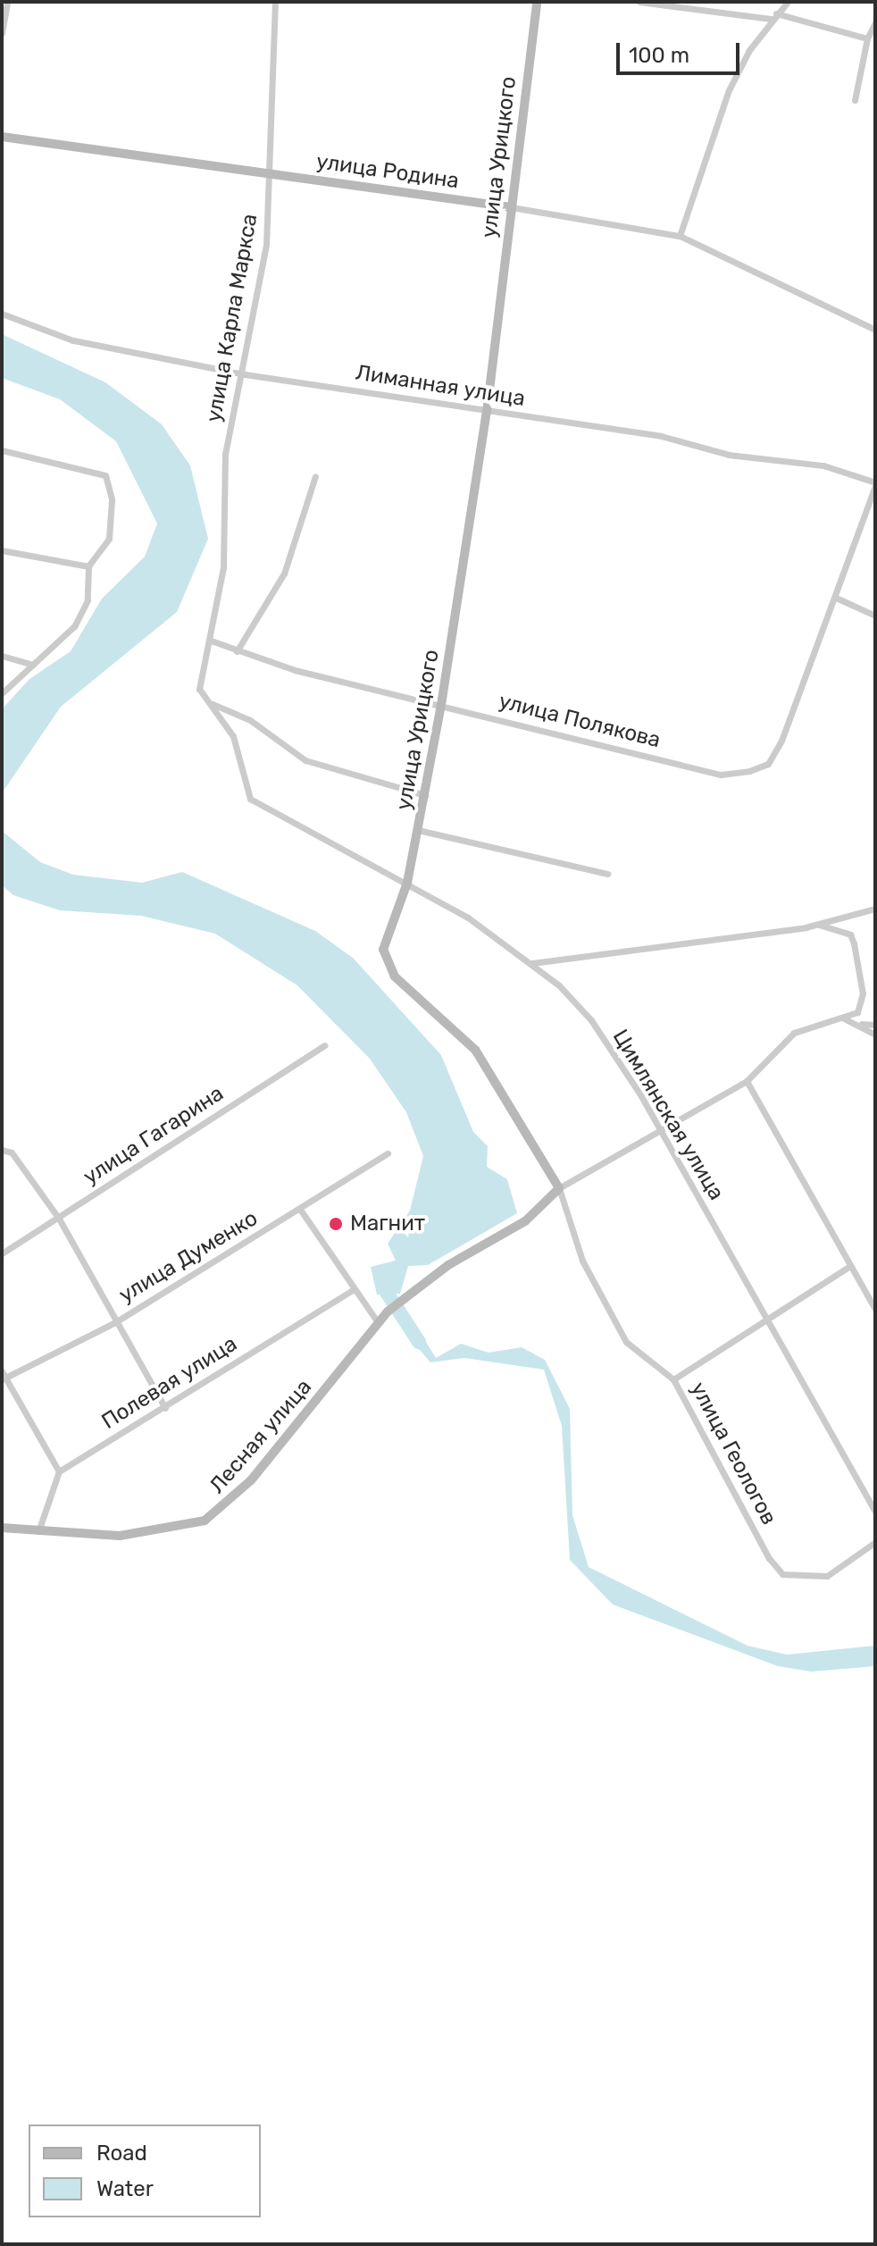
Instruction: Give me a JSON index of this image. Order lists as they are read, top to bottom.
{
  "streets": {
    "street": [
      "улица Урицкого",
      "улица Родина",
      "улица Карла Маркса",
      "Лиманная улица",
      "улица Полякова",
      "Цимлянская улица",
      "улица Гагарина",
      "улица Думенко",
      "Полевая улица",
      "Лесная улица",
      "улица Геологов"
    ]
  },
  "crossings": [
    ["улица Урицкого", "улица Родина"],
    ["улица Урицкого", "Лиманная улица"],
    ["улица Урицкого", "улица Полякова"],
    ["улица Урицкого", "Цимлянская улица"],
    ["улица Урицкого", "Лесная улица"],
    ["улица Урицкого", "улица Геологов"],
    ["улица Родина", "улица Карла Маркса"],
    ["улица Карла Маркса", "Лиманная улица"],
    ["улица Карла Маркса", "улица Полякова"],
    ["улица Карла Маркса", "Цимлянская улица"],
    ["Лиманная улица", "улица Полякова"],
    ["улица Полякова", "Цимлянская улица"],
    ["Лесная улица", "улица Геологов"]
  ],
  "places": ["Магнит"],
  "legend": ["Road", "Water"],
  "scale_bar": "100 m"
}
